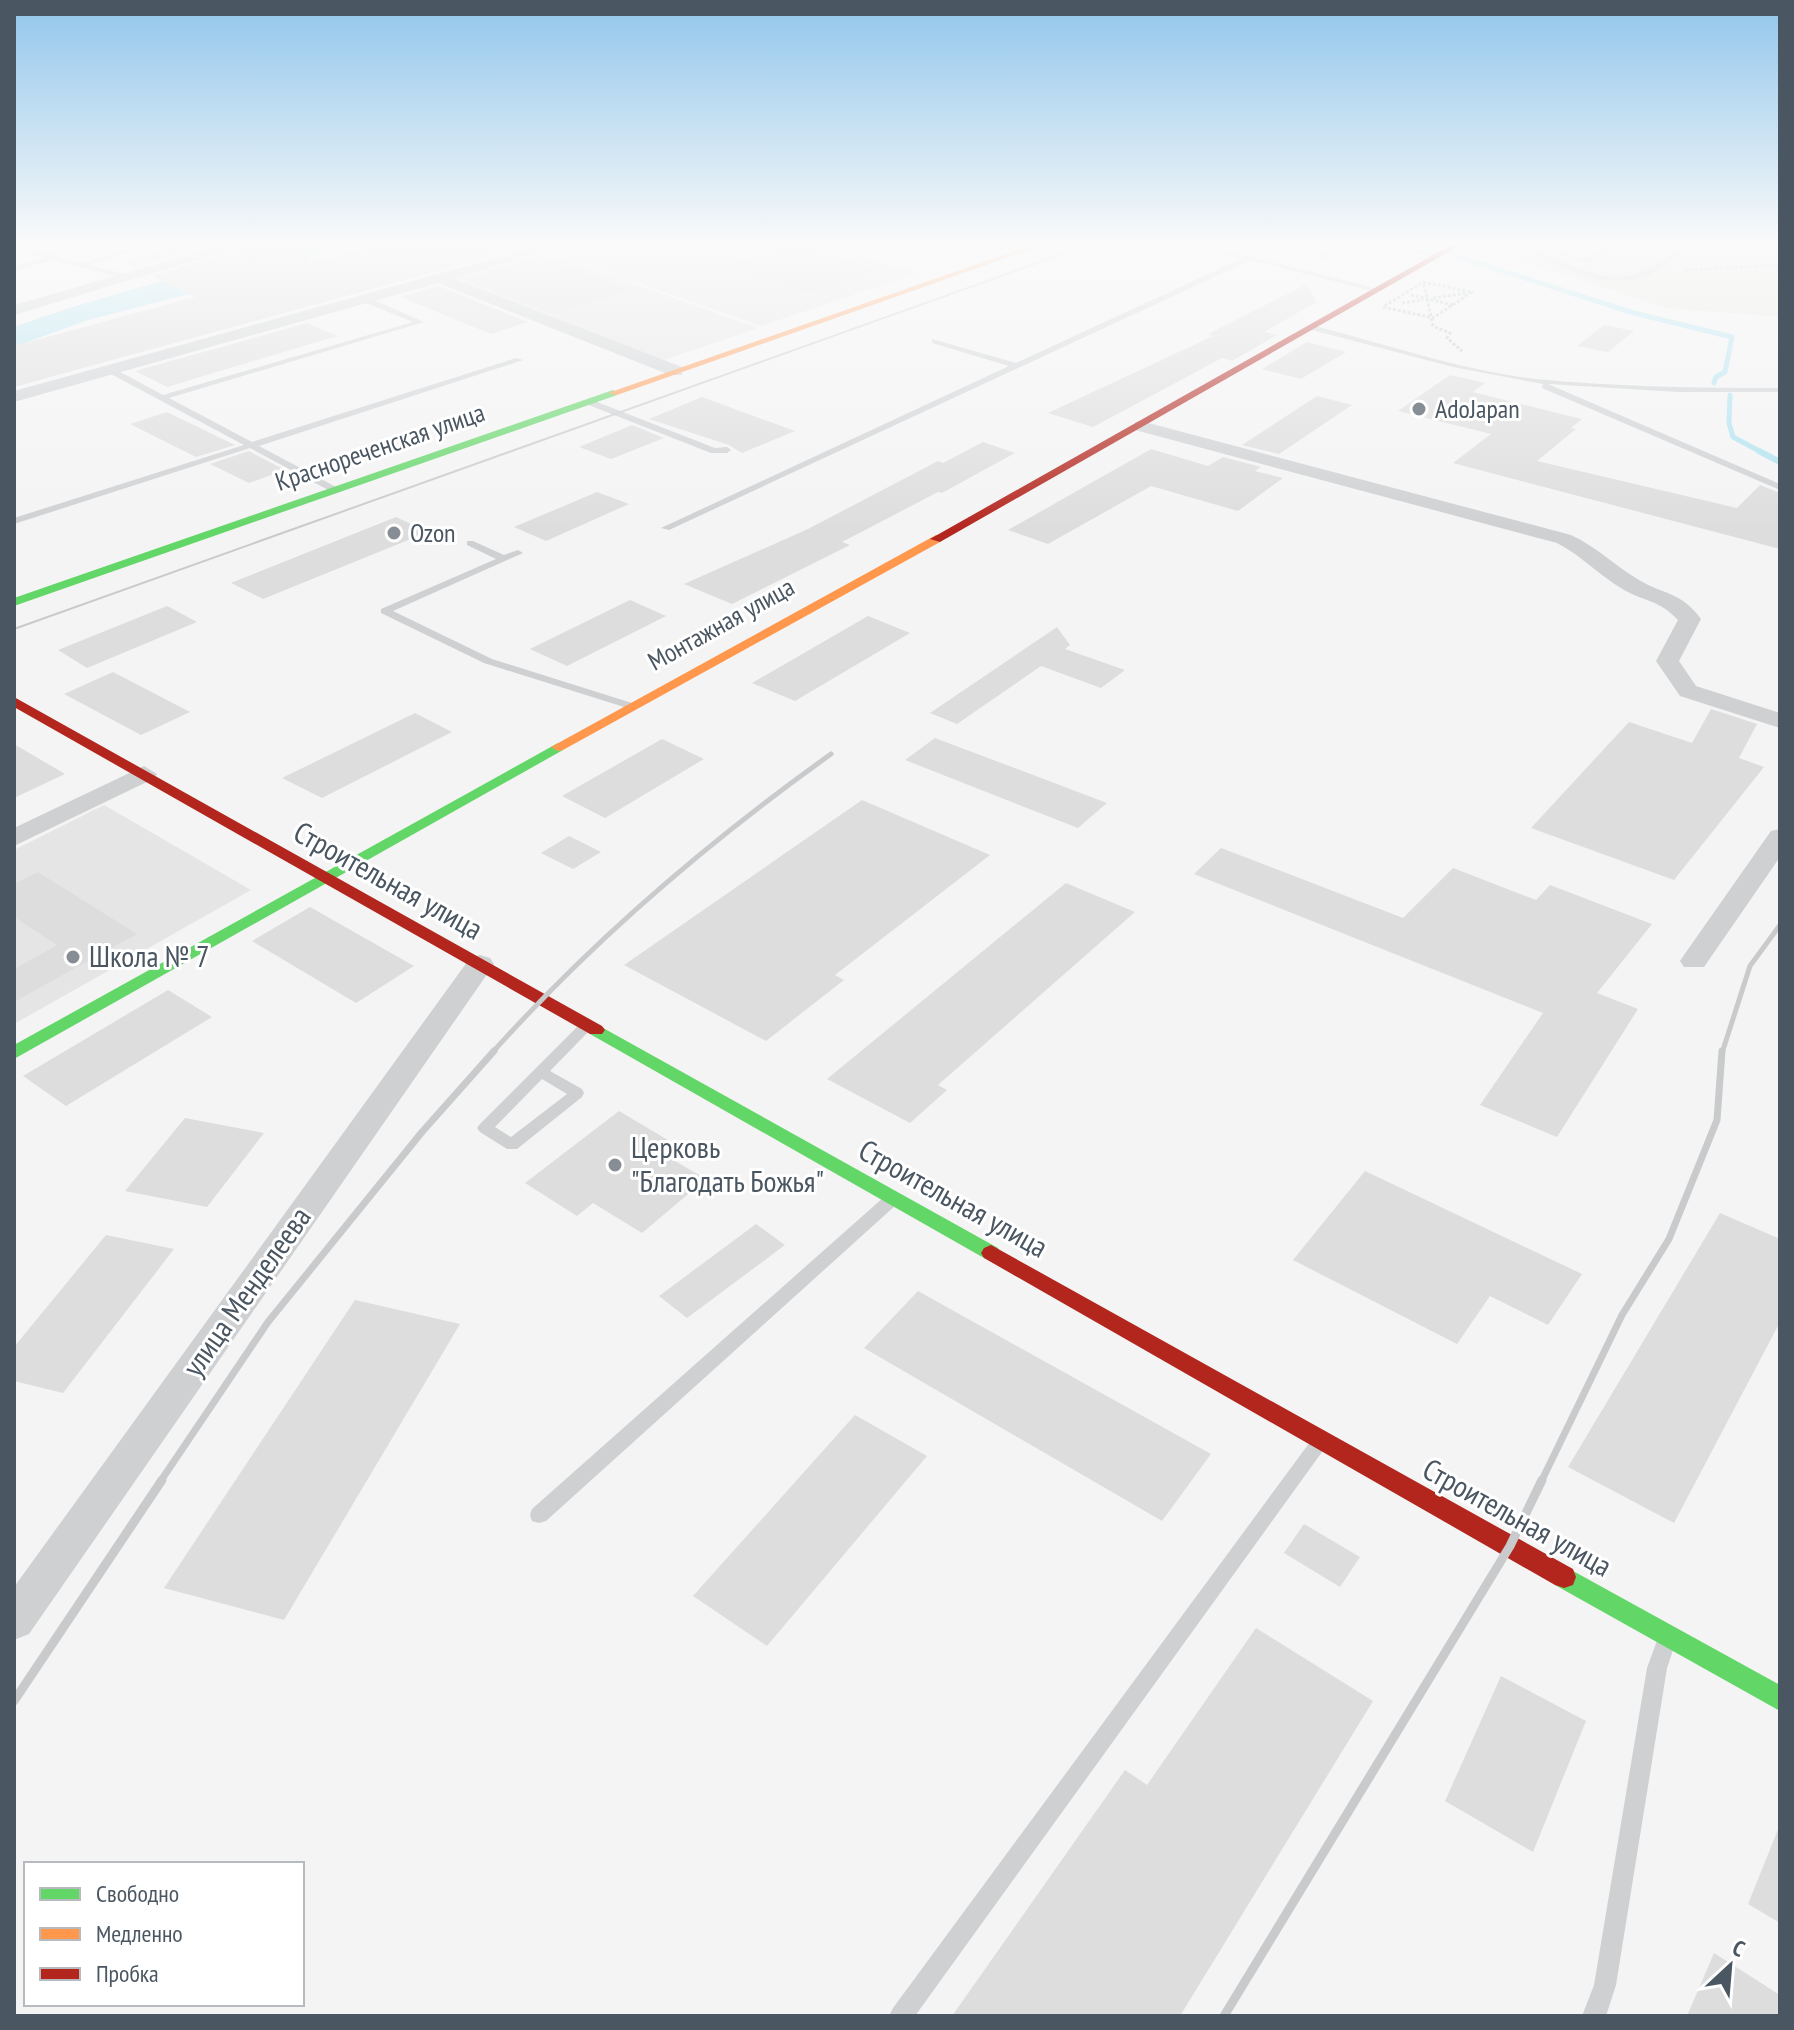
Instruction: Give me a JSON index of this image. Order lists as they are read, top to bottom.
{
  "streets": {
    "street": [
      "Краснореченская улица",
      "Монтажная улица",
      "Строительная улица",
      "улица Менделеева"
    ]
  },
  "crossings": [
    ["Монтажная улица", "Строительная улица"],
    ["Строительная улица", "улица Менделеева"]
  ],
  "places": [
    "AdoJapan",
    "Ozon",
    "Школа № 7",
    "Церковь \"Благодать Божья\""
  ],
  "legend": ["Свободно", "Медленно", "Пробка"],
  "north": "top right"
}
